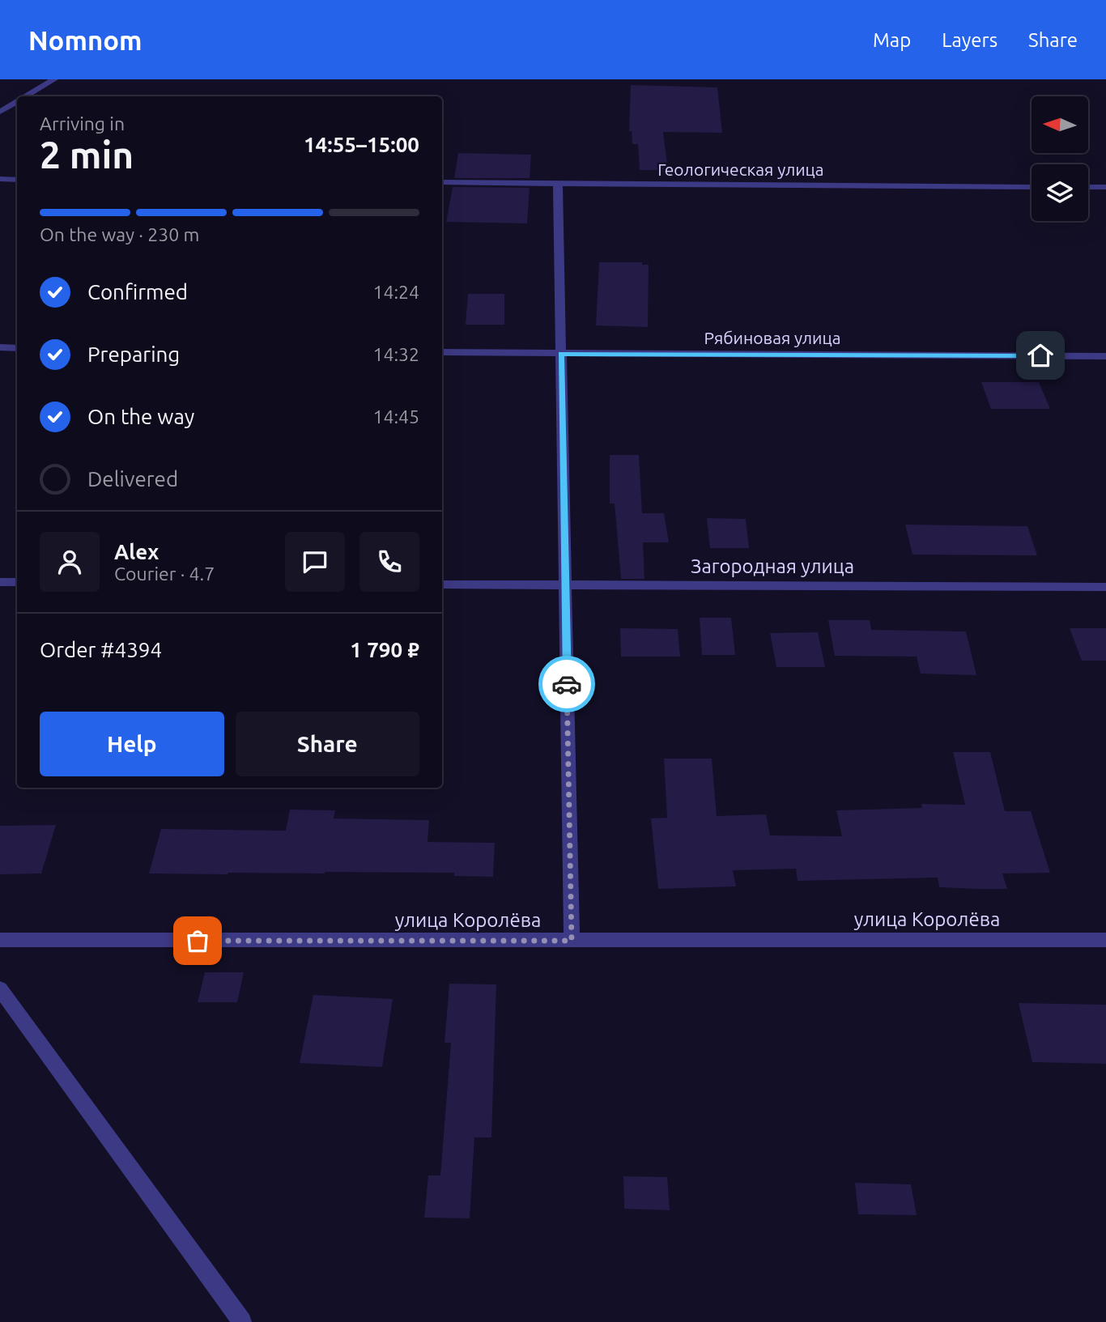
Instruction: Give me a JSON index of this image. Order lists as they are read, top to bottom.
{
  "streets": {
    "street": [
      "Геологическая улица",
      "Рябиновая улица",
      "Загородная улица",
      "улица Королёва"
    ]
  },
  "north": "left",
  "page": {
    "header": "Nomnom",
    "nav": ["Map", "Layers", "Share"],
    "heading": ["2 min", "Arriving in", "14:55–15:00"],
    "panel": [
      "Alex",
      "Courier · 4.7",
      "Order #4394",
      "1 790 ₽"
    ],
    "bar": "On the way · 230 m",
    "list": [
      ["Confirmed", "14:24"],
      ["Preparing", "14:32"],
      ["On the way", "14:45"],
      "Delivered"
    ],
    "buttons": ["Help", "Share"]
  }
}
